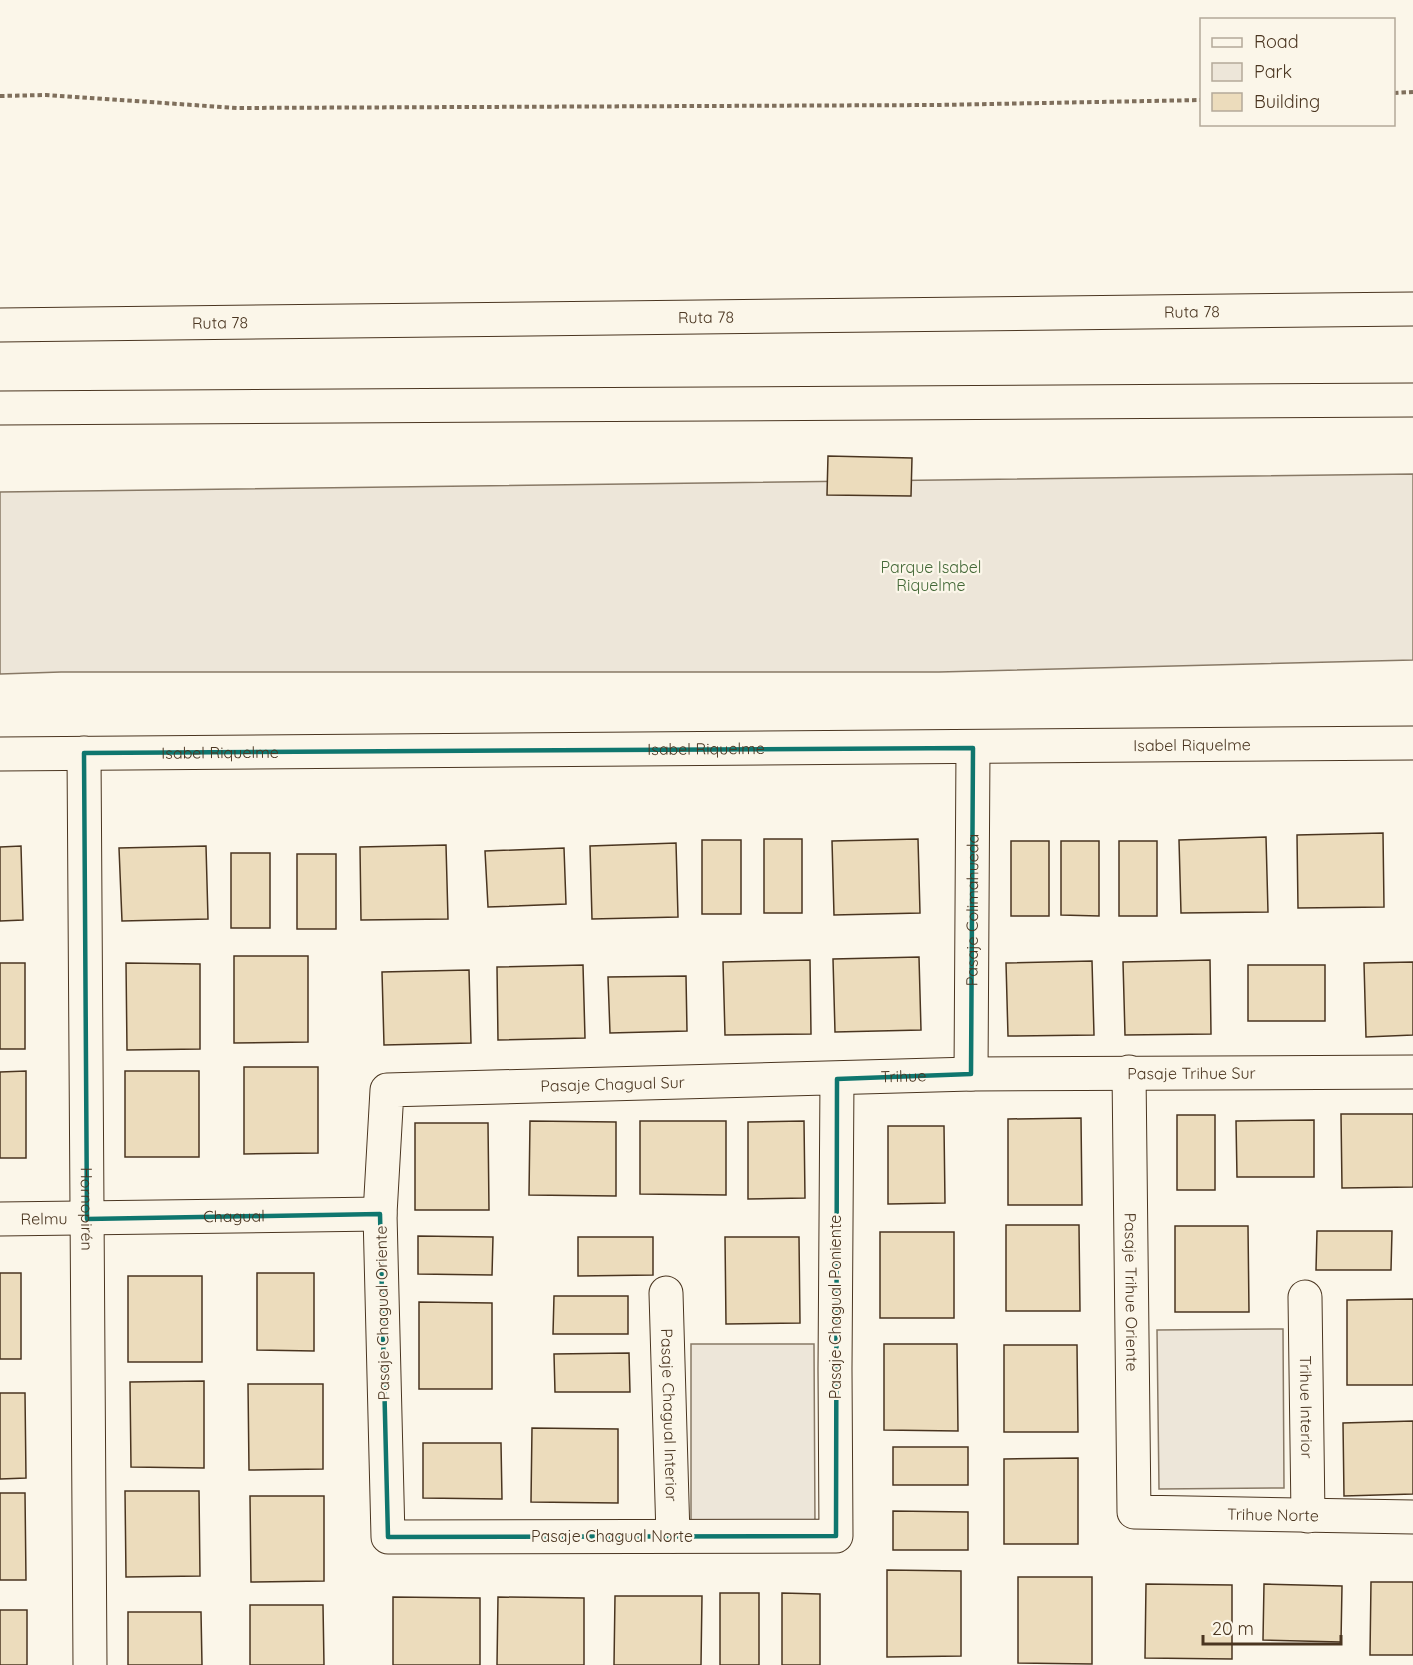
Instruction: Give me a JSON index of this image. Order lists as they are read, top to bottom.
{
  "streets": {
    "main road": [
      "Ruta 78",
      "Isabel Riquelme",
      "Pasaje Colimahueda",
      "Pasaje Trihue Sur",
      "Trihue",
      "Pasaje Chagual Sur",
      "Hornopirén",
      "Chagual",
      "Relmu",
      "Pasaje Trihue Oriente",
      "Pasaje Chagual Poniente",
      "Pasaje Chagual Oriente",
      "Trihue Interior",
      "Pasaje Chagual Interior",
      "Trihue Norte",
      "Pasaje Chagual Norte"
    ]
  },
  "crossings": [
    ["Isabel Riquelme", "Pasaje Colimahueda"],
    ["Isabel Riquelme", "Hornopirén"],
    ["Pasaje Colimahueda", "Pasaje Trihue Sur"],
    ["Pasaje Colimahueda", "Trihue"],
    ["Pasaje Trihue Sur", "Trihue"],
    ["Pasaje Trihue Sur", "Pasaje Trihue Oriente"],
    ["Trihue", "Pasaje Chagual Sur"],
    ["Trihue", "Pasaje Chagual Poniente"],
    ["Pasaje Chagual Sur", "Pasaje Chagual Poniente"],
    ["Pasaje Chagual Sur", "Pasaje Chagual Oriente"],
    ["Hornopirén", "Chagual"],
    ["Hornopirén", "Relmu"],
    ["Chagual", "Relmu"],
    ["Chagual", "Pasaje Chagual Oriente"],
    ["Pasaje Trihue Oriente", "Trihue Norte"],
    ["Pasaje Chagual Poniente", "Pasaje Chagual Norte"],
    ["Pasaje Chagual Oriente", "Pasaje Chagual Norte"],
    ["Trihue Interior", "Trihue Norte"],
    ["Pasaje Chagual Interior", "Pasaje Chagual Norte"]
  ],
  "parks": ["Parque Isabel Riquelme"],
  "legend": ["Road", "Park", "Building"],
  "scale_bar": "20 m"
}
